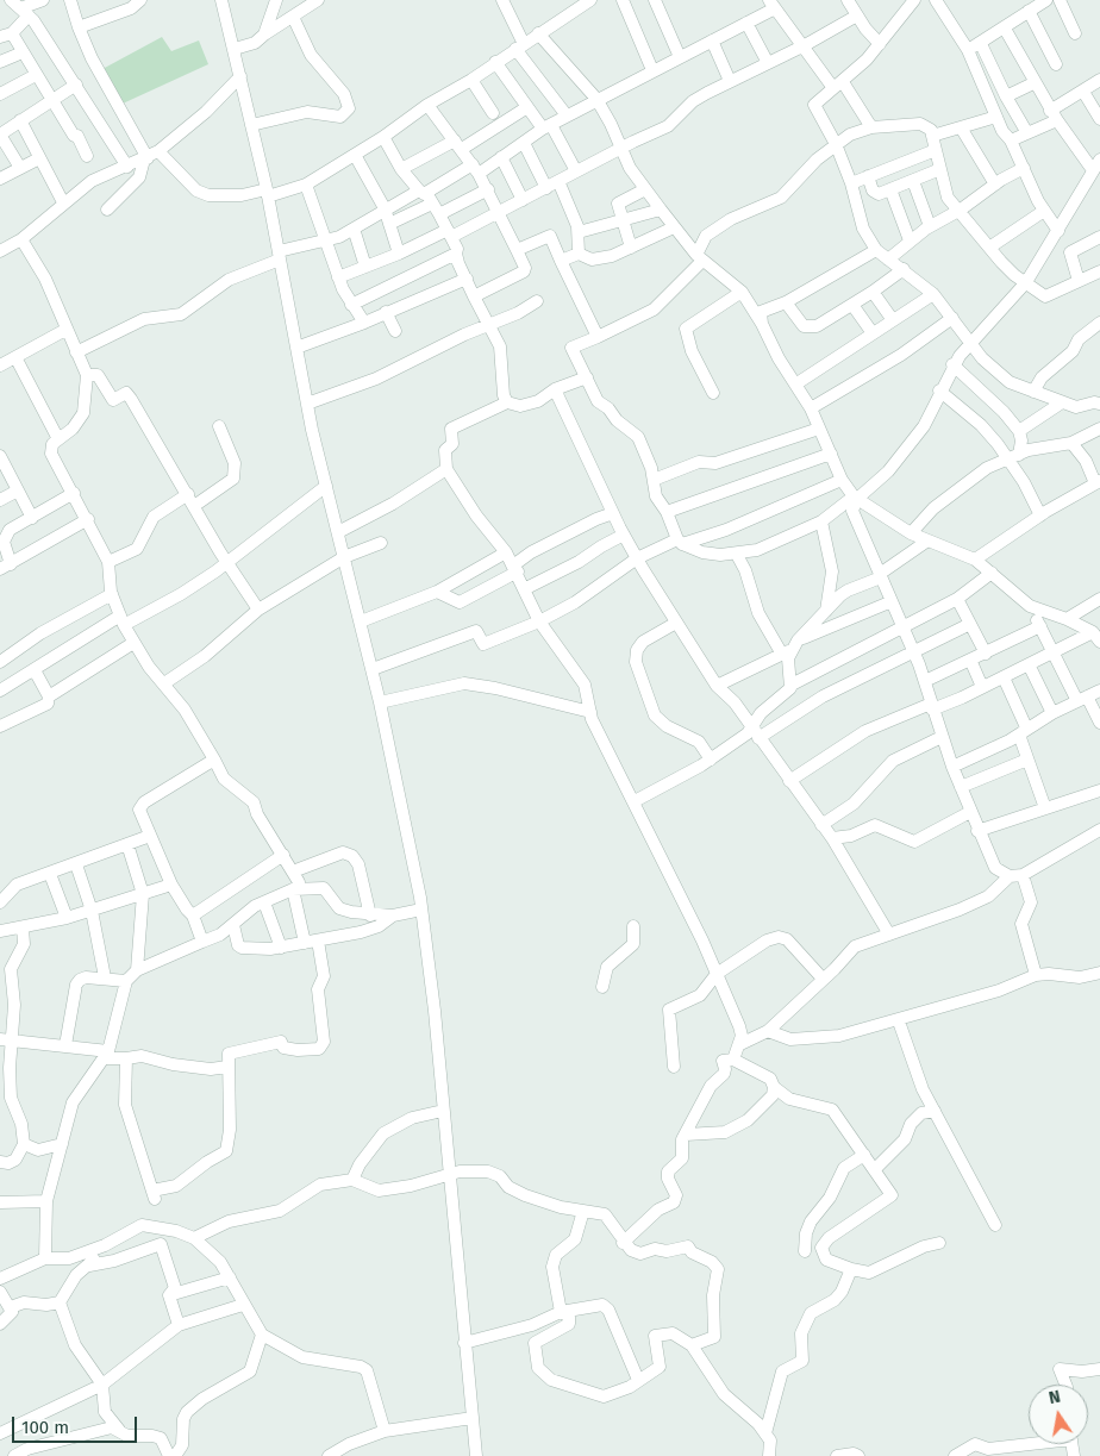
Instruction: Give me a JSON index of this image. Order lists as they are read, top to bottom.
{
  "scale_bar": "100 m",
  "north": "top"
}
